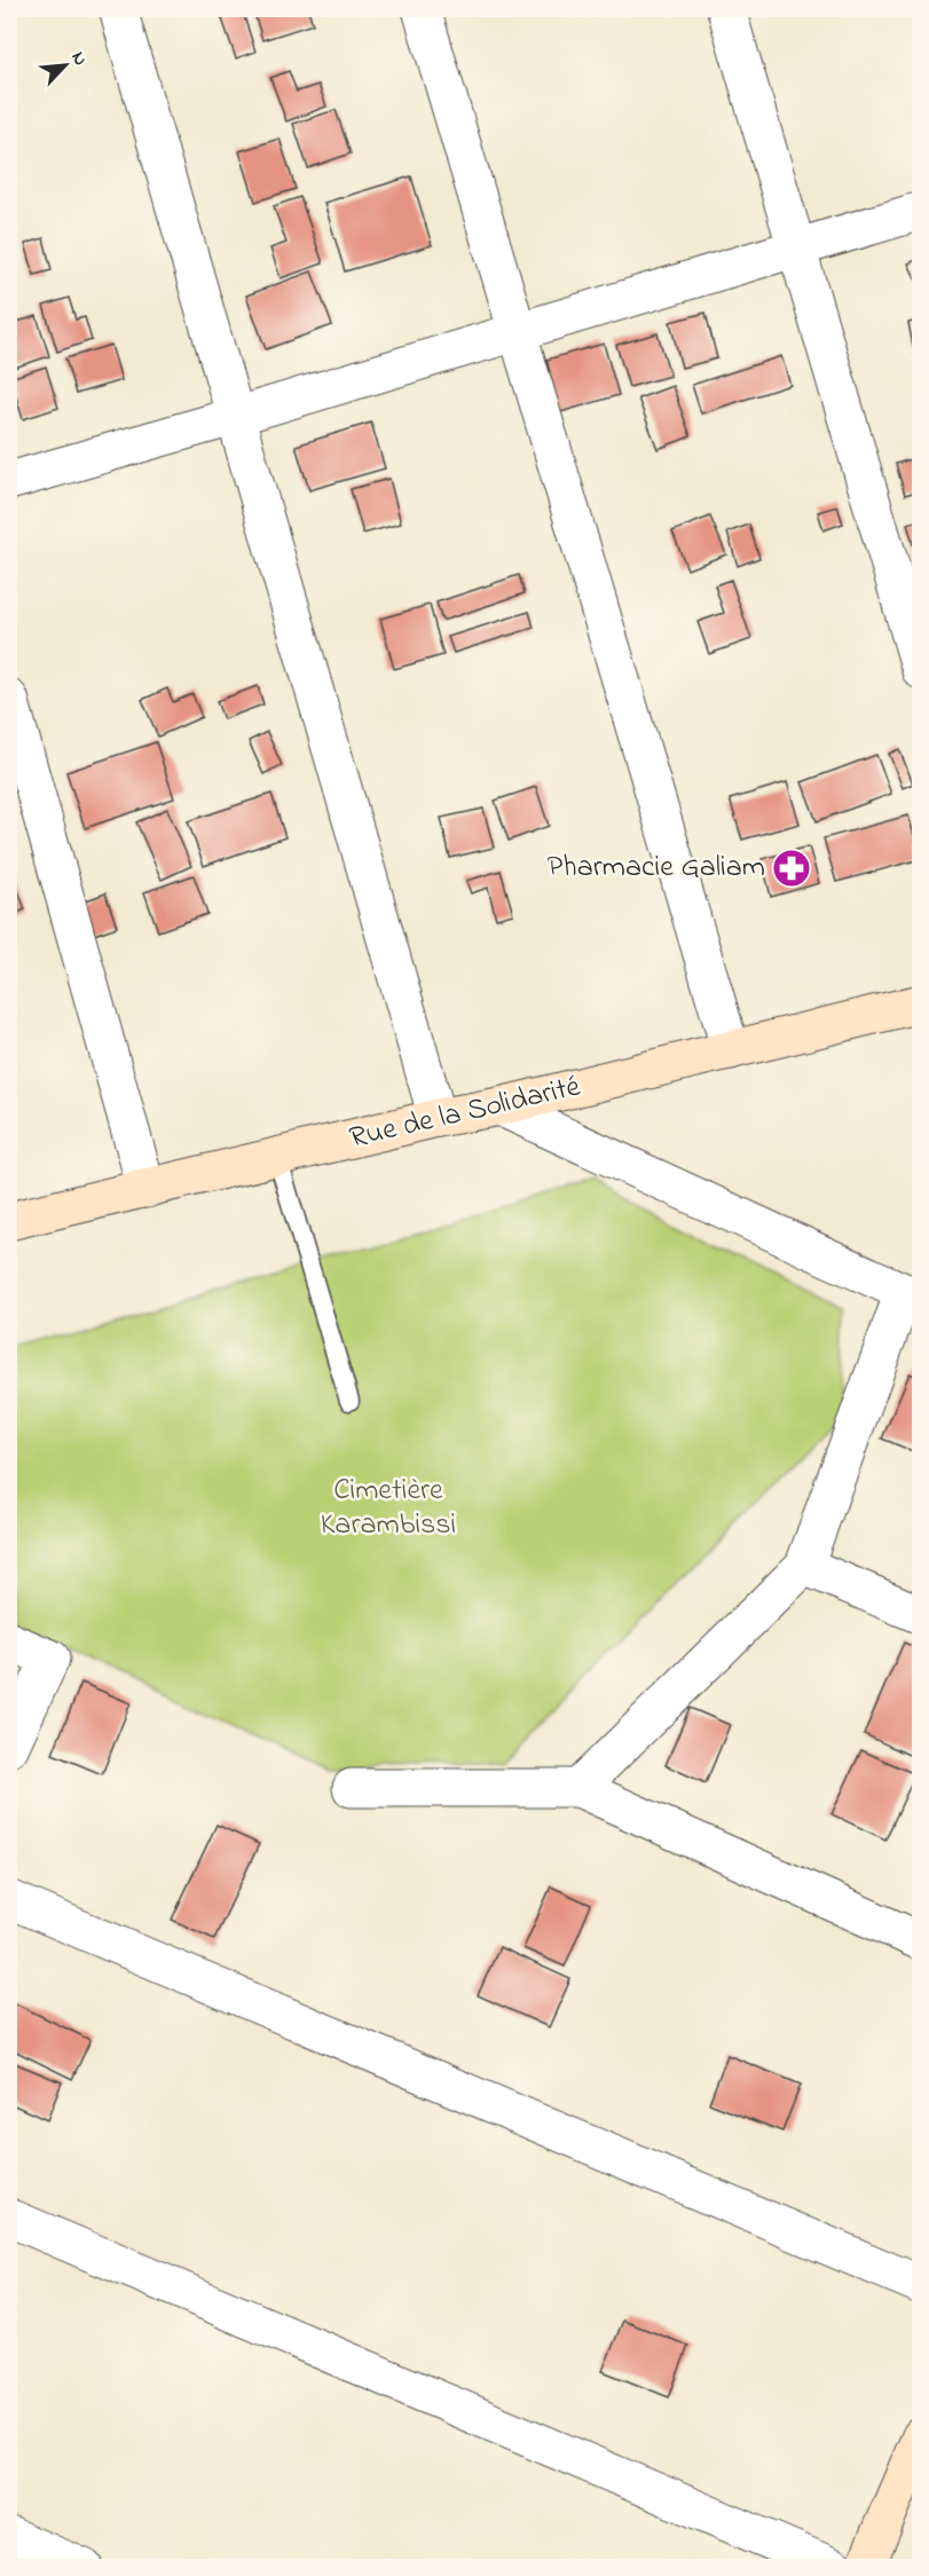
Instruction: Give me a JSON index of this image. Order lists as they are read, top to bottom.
{
  "streets": {
    "street": ["Rue de la Solidarité"]
  },
  "parks": ["Cimetière Karambissi"],
  "places": {
    "pharmacy": ["Pharmacie Galiam"]
  },
  "north": "top right"
}
